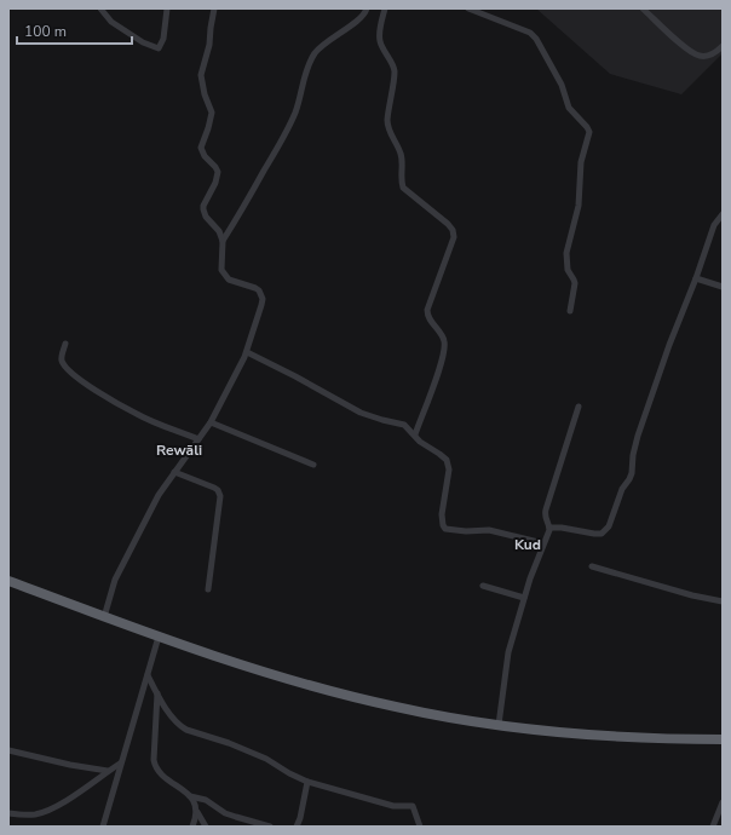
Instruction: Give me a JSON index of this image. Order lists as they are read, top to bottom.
{
  "districts": ["Rewāli", "Kud"],
  "scale_bar": "100 m"
}
